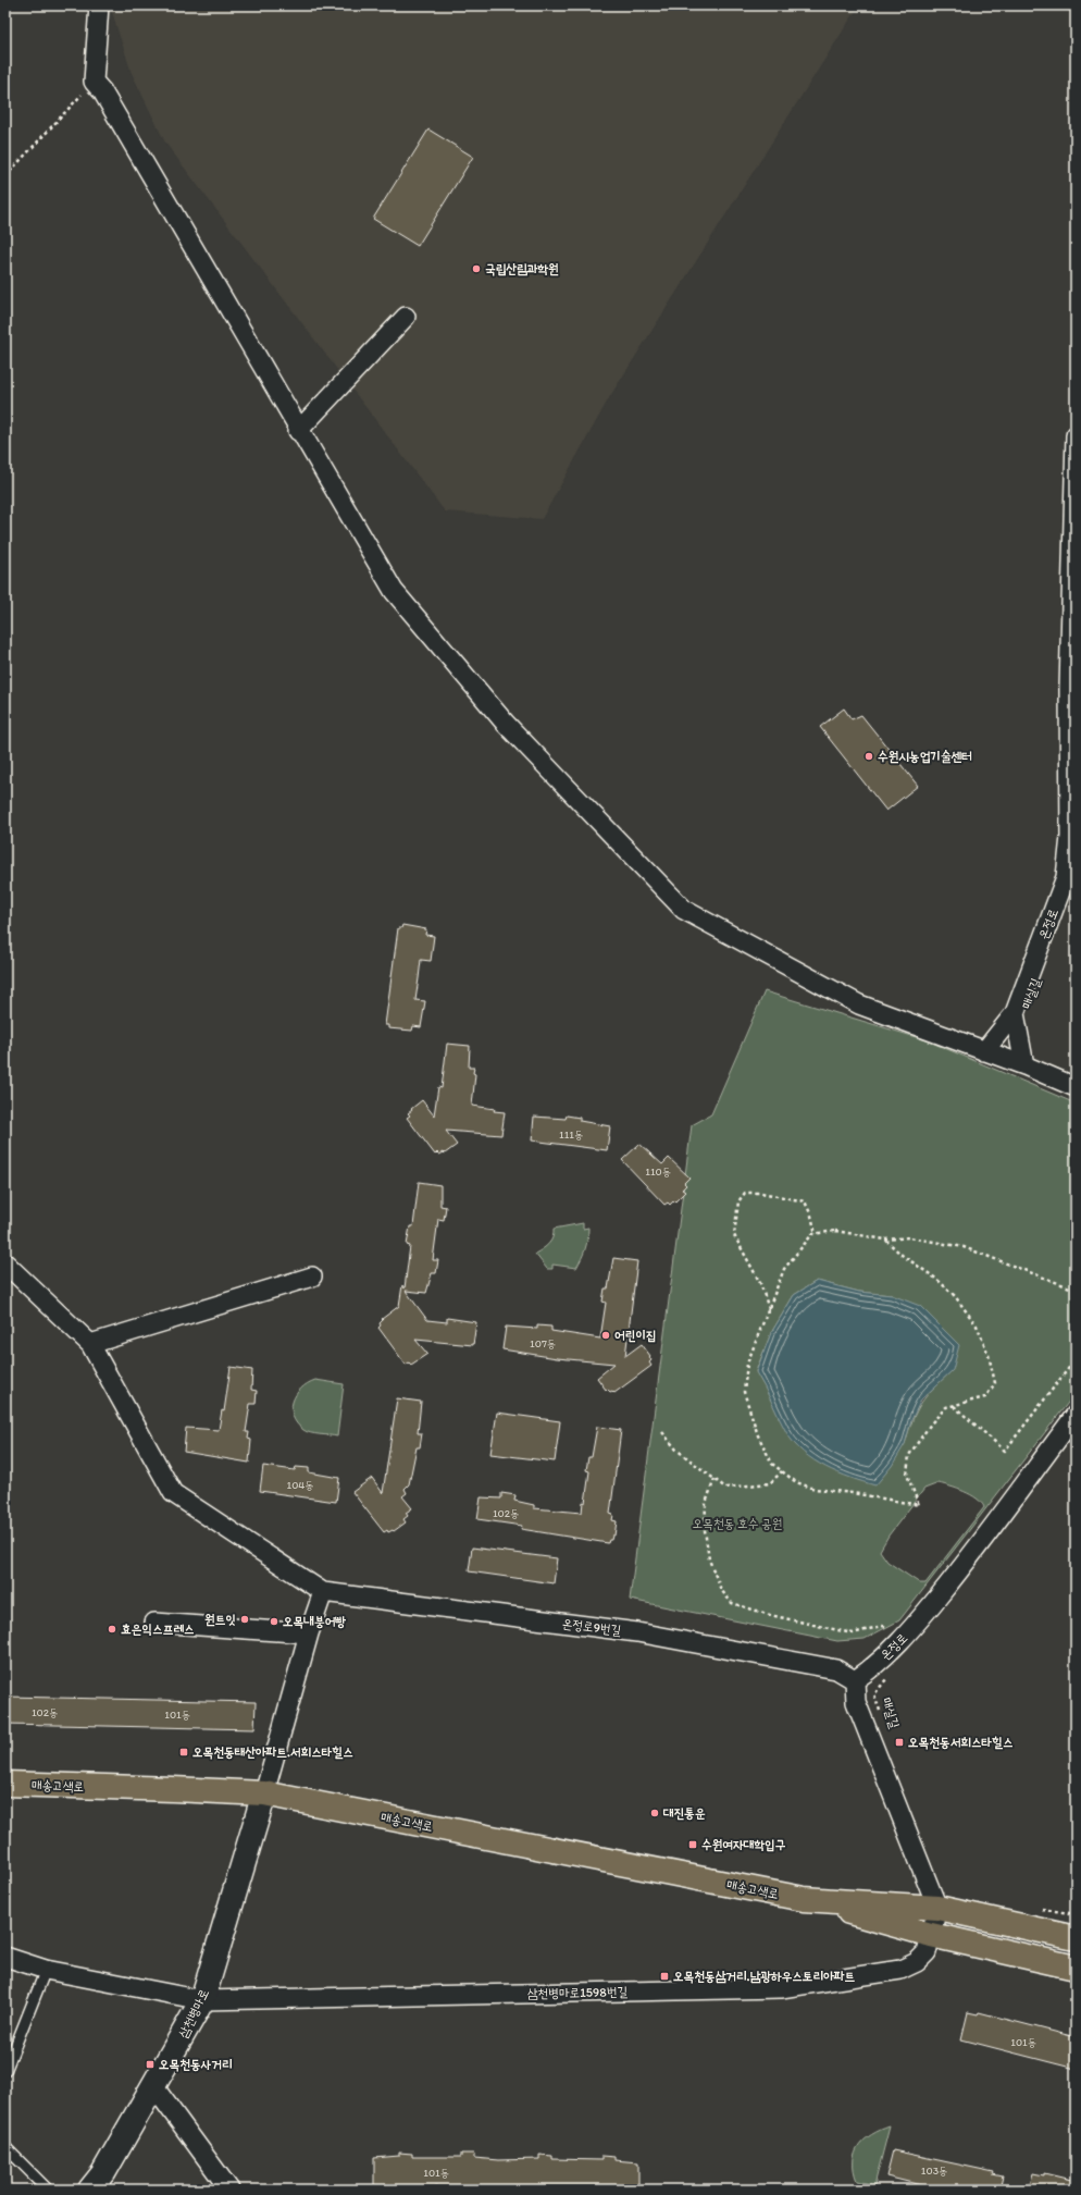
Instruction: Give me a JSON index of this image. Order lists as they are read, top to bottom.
{
  "streets": {
    "main road": ["매송고색로"],
    "street": [
      "온정로",
      "온정로9번길",
      "삼천병마로1598번길",
      "삼천병마로"
    ],
    "path": ["매실길"]
  },
  "crossings": [
    ["온정로", "온정로9번길"],
    ["매송고색로", "삼천병마로1598번길"],
    ["매송고색로", "삼천병마로"],
    ["삼천병마로1598번길", "삼천병마로"]
  ],
  "parks": ["오목천동 호수 공원"],
  "places": {
    "other": [
      "국립산림과학원",
      "수원시농업기술센터",
      "어린이집",
      "원트잇",
      "오목내붕어빵",
      "효은익스프레스",
      "대진통운"
    ],
    "transit": [
      "오목천동서희스타힐스",
      "오목천동태산아파트.서희스타힐스",
      "수원여자대학입구",
      "오목천동삼거리.남광하우스토리아파트",
      "오목천동사거리"
    ]
  },
  "house_numbers": [
    "111동",
    "110동",
    "107동",
    "104동",
    "102동",
    "102동",
    "101동",
    "101동",
    "103동",
    "101동"
  ]
}
